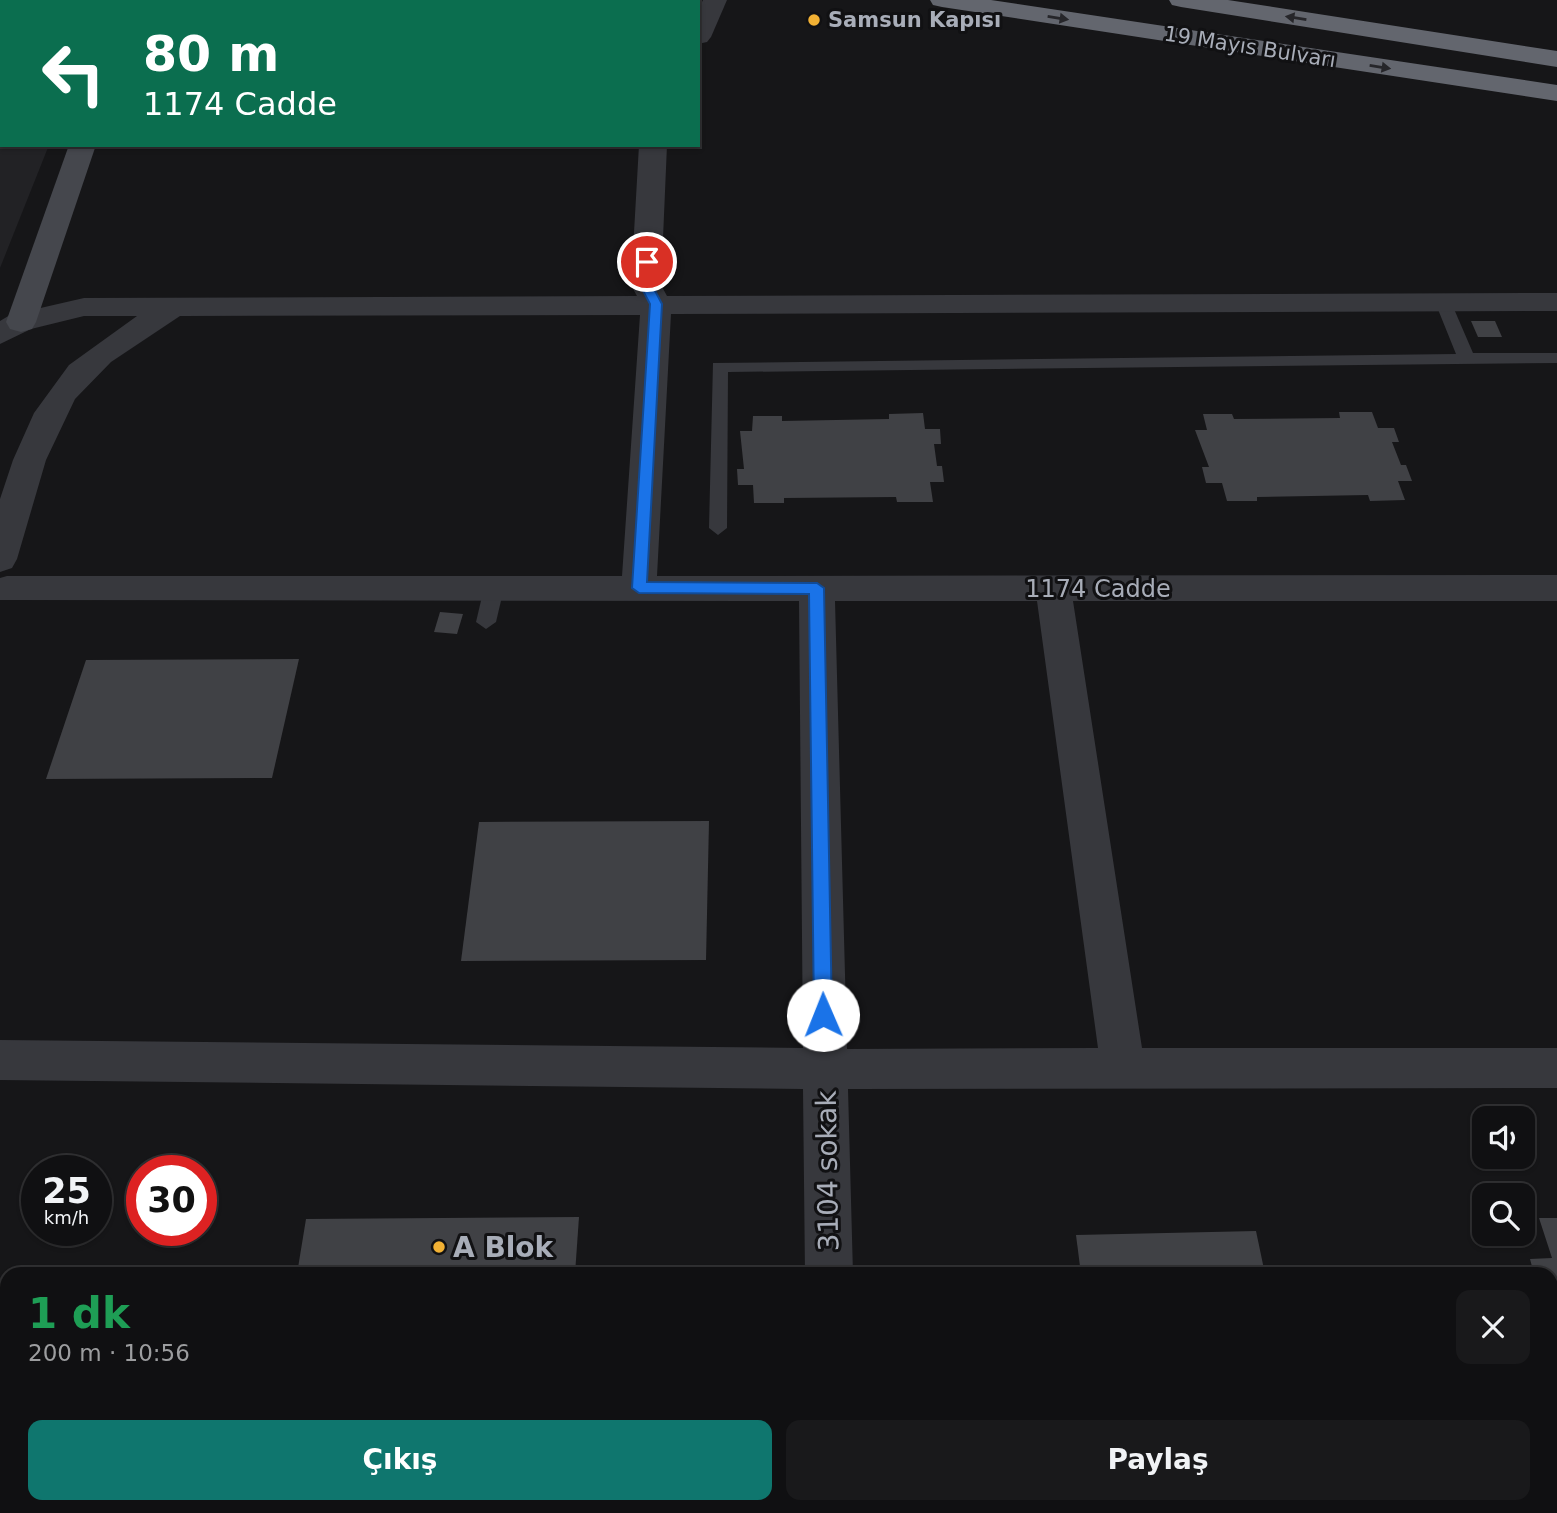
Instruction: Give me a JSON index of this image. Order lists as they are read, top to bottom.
{
  "streets": {
    "highway": ["19 Mayıs Bulvarı"],
    "street": ["1174 Cadde", "3104 sokak"]
  },
  "crossings": [
    ["1174 Cadde", "3104 sokak"]
  ],
  "places": ["Samsun Kapısı", "A Blok"],
  "page": {
    "turn": ["80 m", "1174 Cadde"],
    "speed": "25 km/h",
    "limit": "30",
    "heading": ["1 dk", "200 m · 10:56"],
    "buttons": ["Çıkış", "Paylaş"]
  }
}
